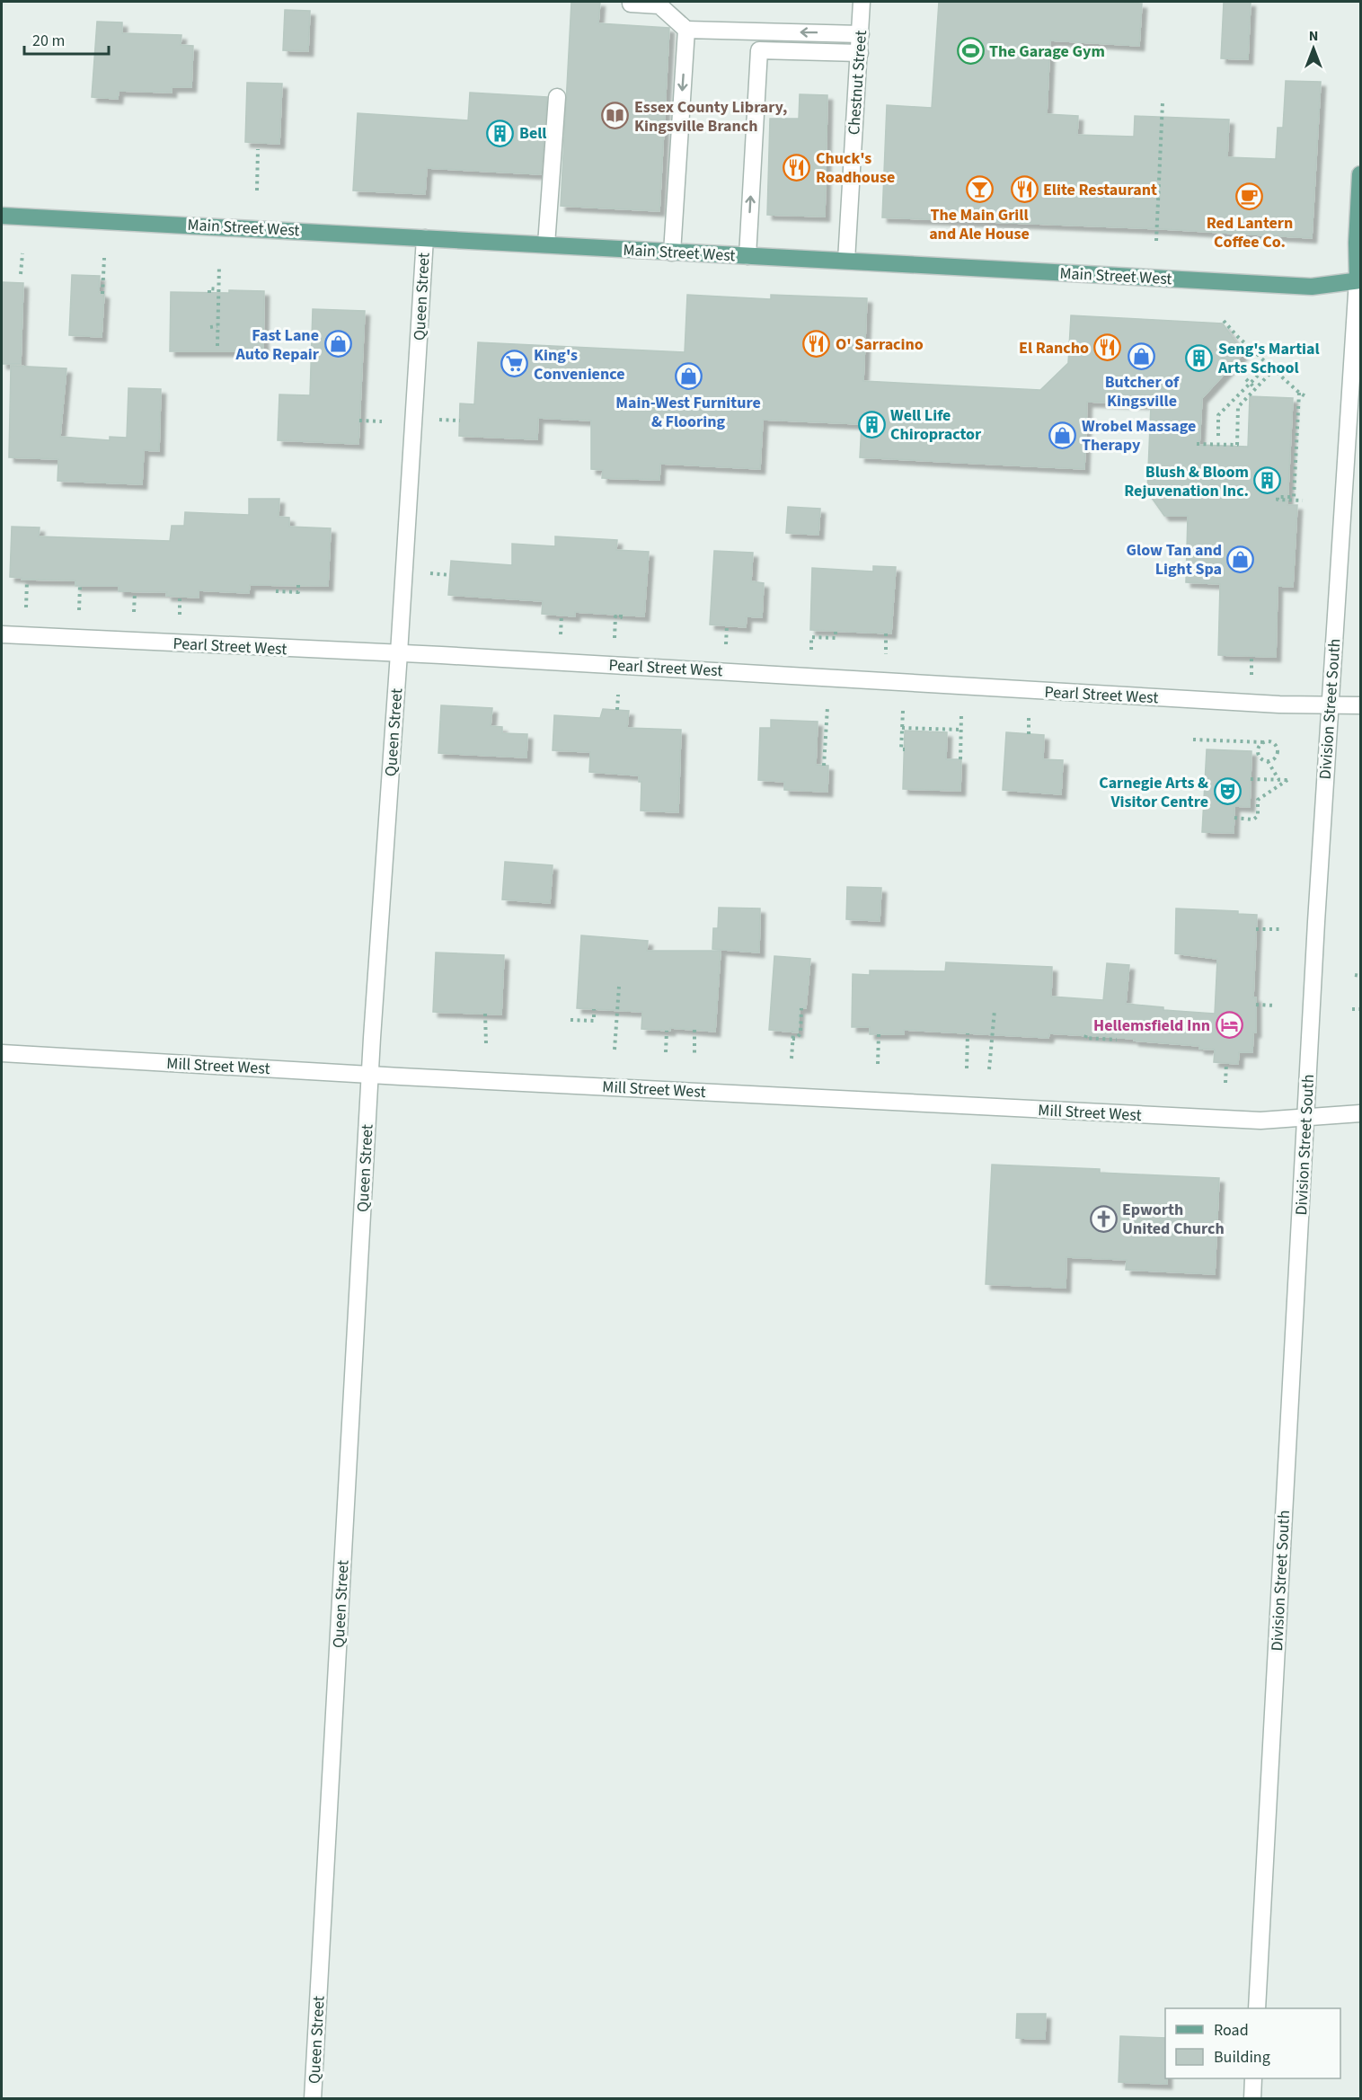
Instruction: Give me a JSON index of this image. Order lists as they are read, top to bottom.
{
  "streets": {
    "main road": ["Main Street West"],
    "street": [
      "Chestnut Street",
      "Queen Street",
      "Pearl Street West",
      "Division Street South",
      "Mill Street West"
    ]
  },
  "crossings": [
    ["Chestnut Street", "Main Street West"],
    ["Main Street West", "Queen Street"],
    ["Main Street West", "Division Street South"],
    ["Queen Street", "Pearl Street West"],
    ["Queen Street", "Mill Street West"],
    ["Pearl Street West", "Division Street South"],
    ["Division Street South", "Mill Street West"]
  ],
  "places": {
    "sports": ["The Garage Gym"],
    "library": ["Essex County Library, Kingsville Branch"],
    "building": [
      "Bell",
      "Seng's Martial Arts School",
      "Well Life Chiropractor",
      "Blush & Bloom Rejuvenation Inc."
    ],
    "restaurant": [
      "Chuck's Roadhouse",
      "Elite Restaurant",
      "O' Sarracino",
      "El Rancho"
    ],
    "bar": ["The Main Grill and Ale House"],
    "cafe": ["Red Lantern Coffee Co."],
    "shop": [
      "Fast Lane Auto Repair",
      "Butcher of Kingsville",
      "Main-West Furniture & Flooring",
      "Wrobel Massage Therapy",
      "Glow Tan and Light Spa"
    ],
    "supermarket": ["King's Convenience"],
    "theatre": ["Carnegie Arts & Visitor Centre"],
    "hotel": ["Hellemsfield Inn"],
    "church": ["Epworth United Church"]
  },
  "legend": ["Road", "Building"],
  "scale_bar": "20 m",
  "north": "top"
}
